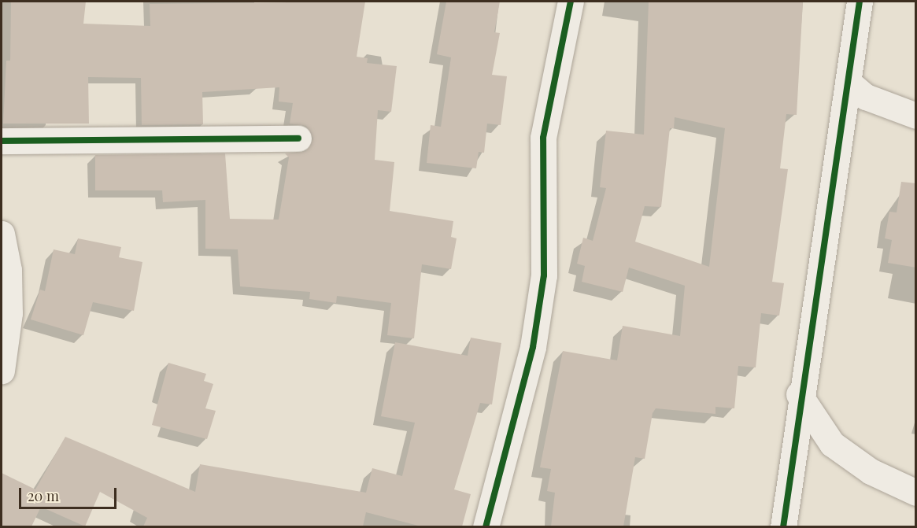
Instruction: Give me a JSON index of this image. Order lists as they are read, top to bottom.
{
  "scale_bar": "20 m"
}
